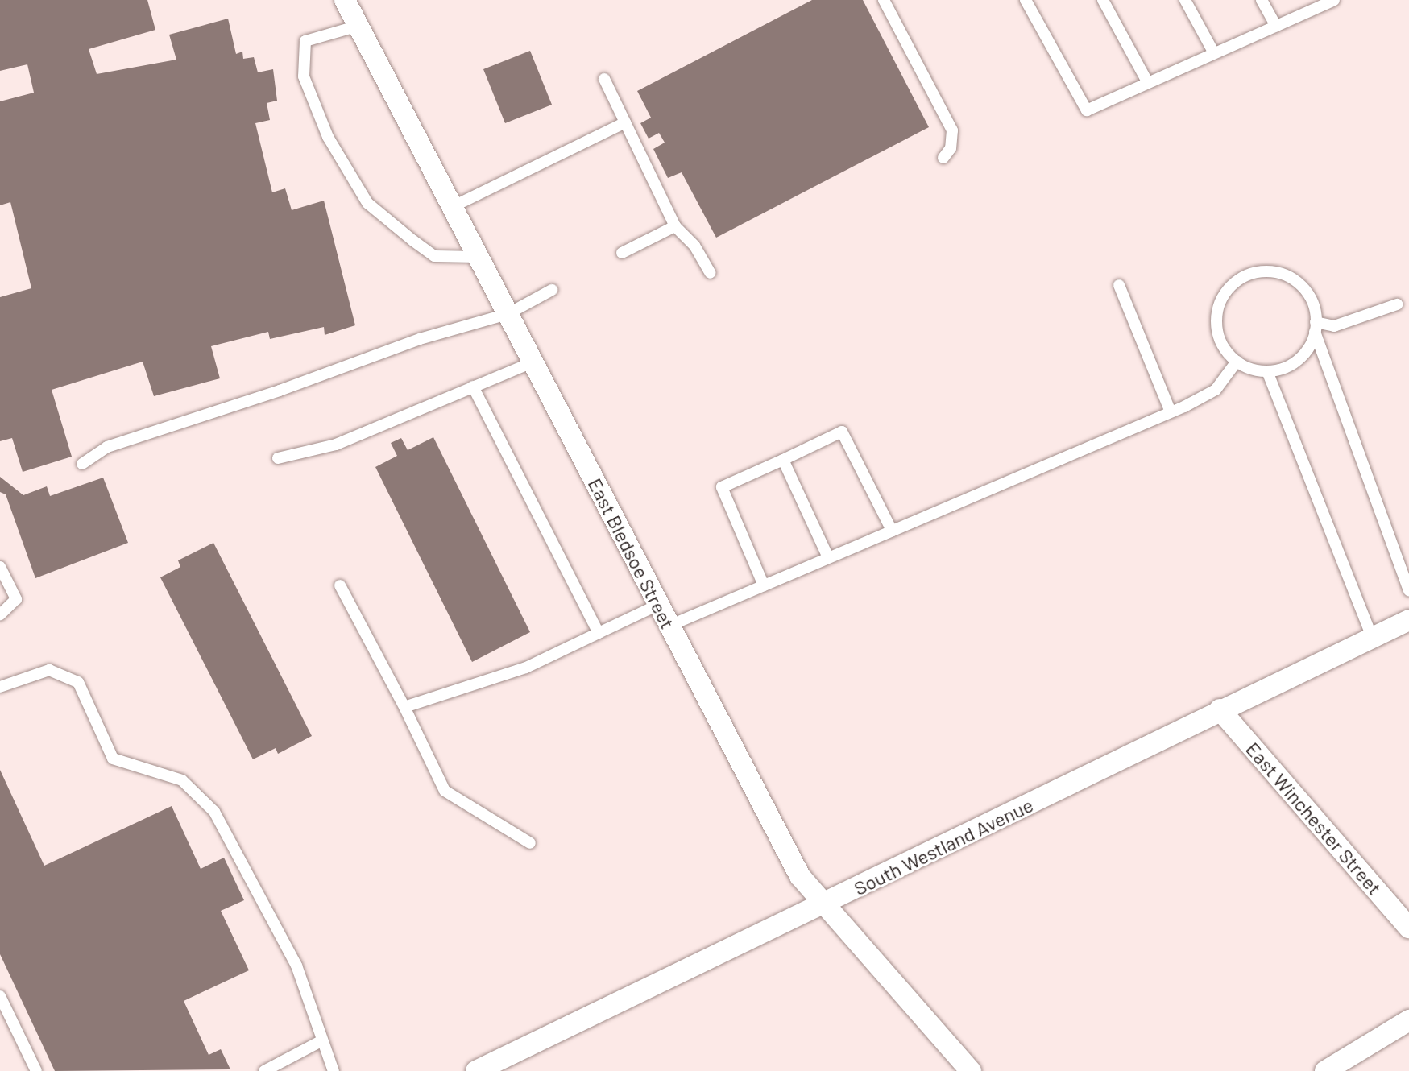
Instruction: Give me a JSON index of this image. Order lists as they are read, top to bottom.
{
  "streets": {
    "street": ["East Bledsoe Street", "East Winchester Street", "South Westland Avenue"]
  },
  "crossings": [
    ["East Bledsoe Street", "South Westland Avenue"],
    ["East Winchester Street", "South Westland Avenue"]
  ]
}
